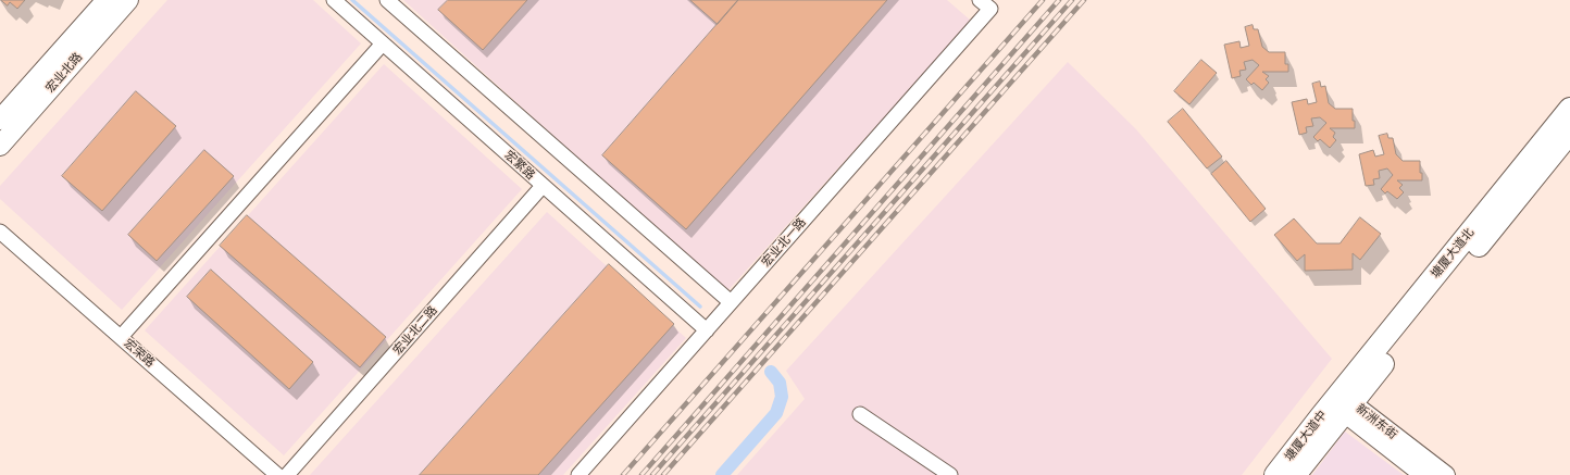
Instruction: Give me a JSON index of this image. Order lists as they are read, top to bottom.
{
  "streets": {
    "main road": ["宏业北路", "塘厦大道北", "塘厦大道中"],
    "street": [
      "宏繁路",
      "宏业北一路",
      "宏业北二路",
      "宏荣路",
      "新洲东街"
    ]
  },
  "crossings": [
    ["宏繁路", "宏业北一路"],
    ["宏繁路", "宏业北二路"],
    ["塘厦大道北", "新洲东街"],
    ["塘厦大道北", "塘厦大道中"],
    ["新洲东街", "塘厦大道中"]
  ]
}
